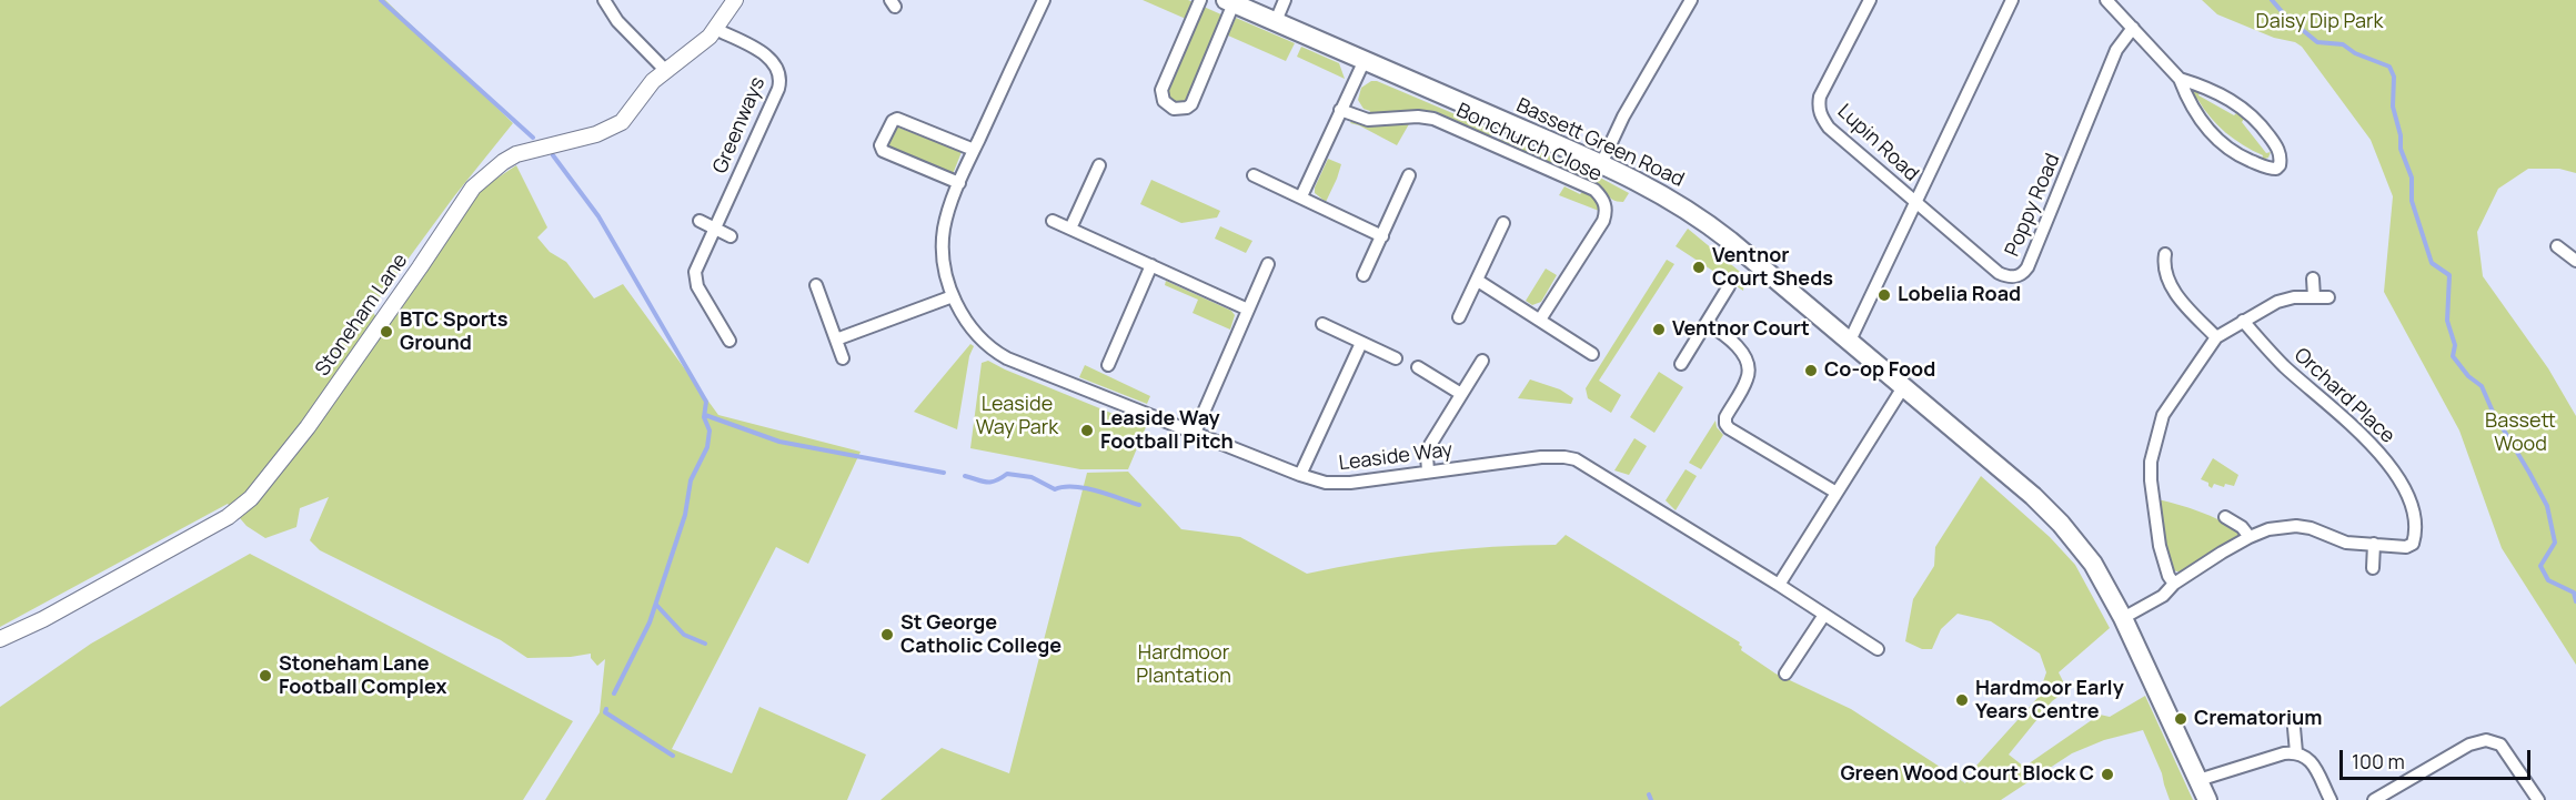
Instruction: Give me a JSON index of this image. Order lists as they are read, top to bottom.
{
  "streets": {
    "main road": ["Bassett Green Road"],
    "street": [
      "Greenways",
      "Bonchurch Close",
      "Lupin Road",
      "Poppy Road",
      "Stoneham Lane",
      "Orchard Place",
      "Leaside Way"
    ]
  },
  "crossings": [
    ["Greenways", "Stoneham Lane"],
    ["Lupin Road", "Poppy Road"]
  ],
  "parks": [
    "Daisy Dip Park",
    "Leaside Way Park",
    "Bassett Wood",
    "Hardmoor Plantation"
  ],
  "places": [
    "Ventnor Court Sheds",
    "Lobelia Road",
    "Ventnor Court",
    "BTC Sports Ground",
    "Co-op Food",
    "Leaside Way Football Pitch",
    "St George Catholic College",
    "Stoneham Lane Football Complex",
    "Hardmoor Early Years Centre",
    "Crematorium",
    "Green Wood Court Block C"
  ],
  "scale_bar": "100 m"
}
